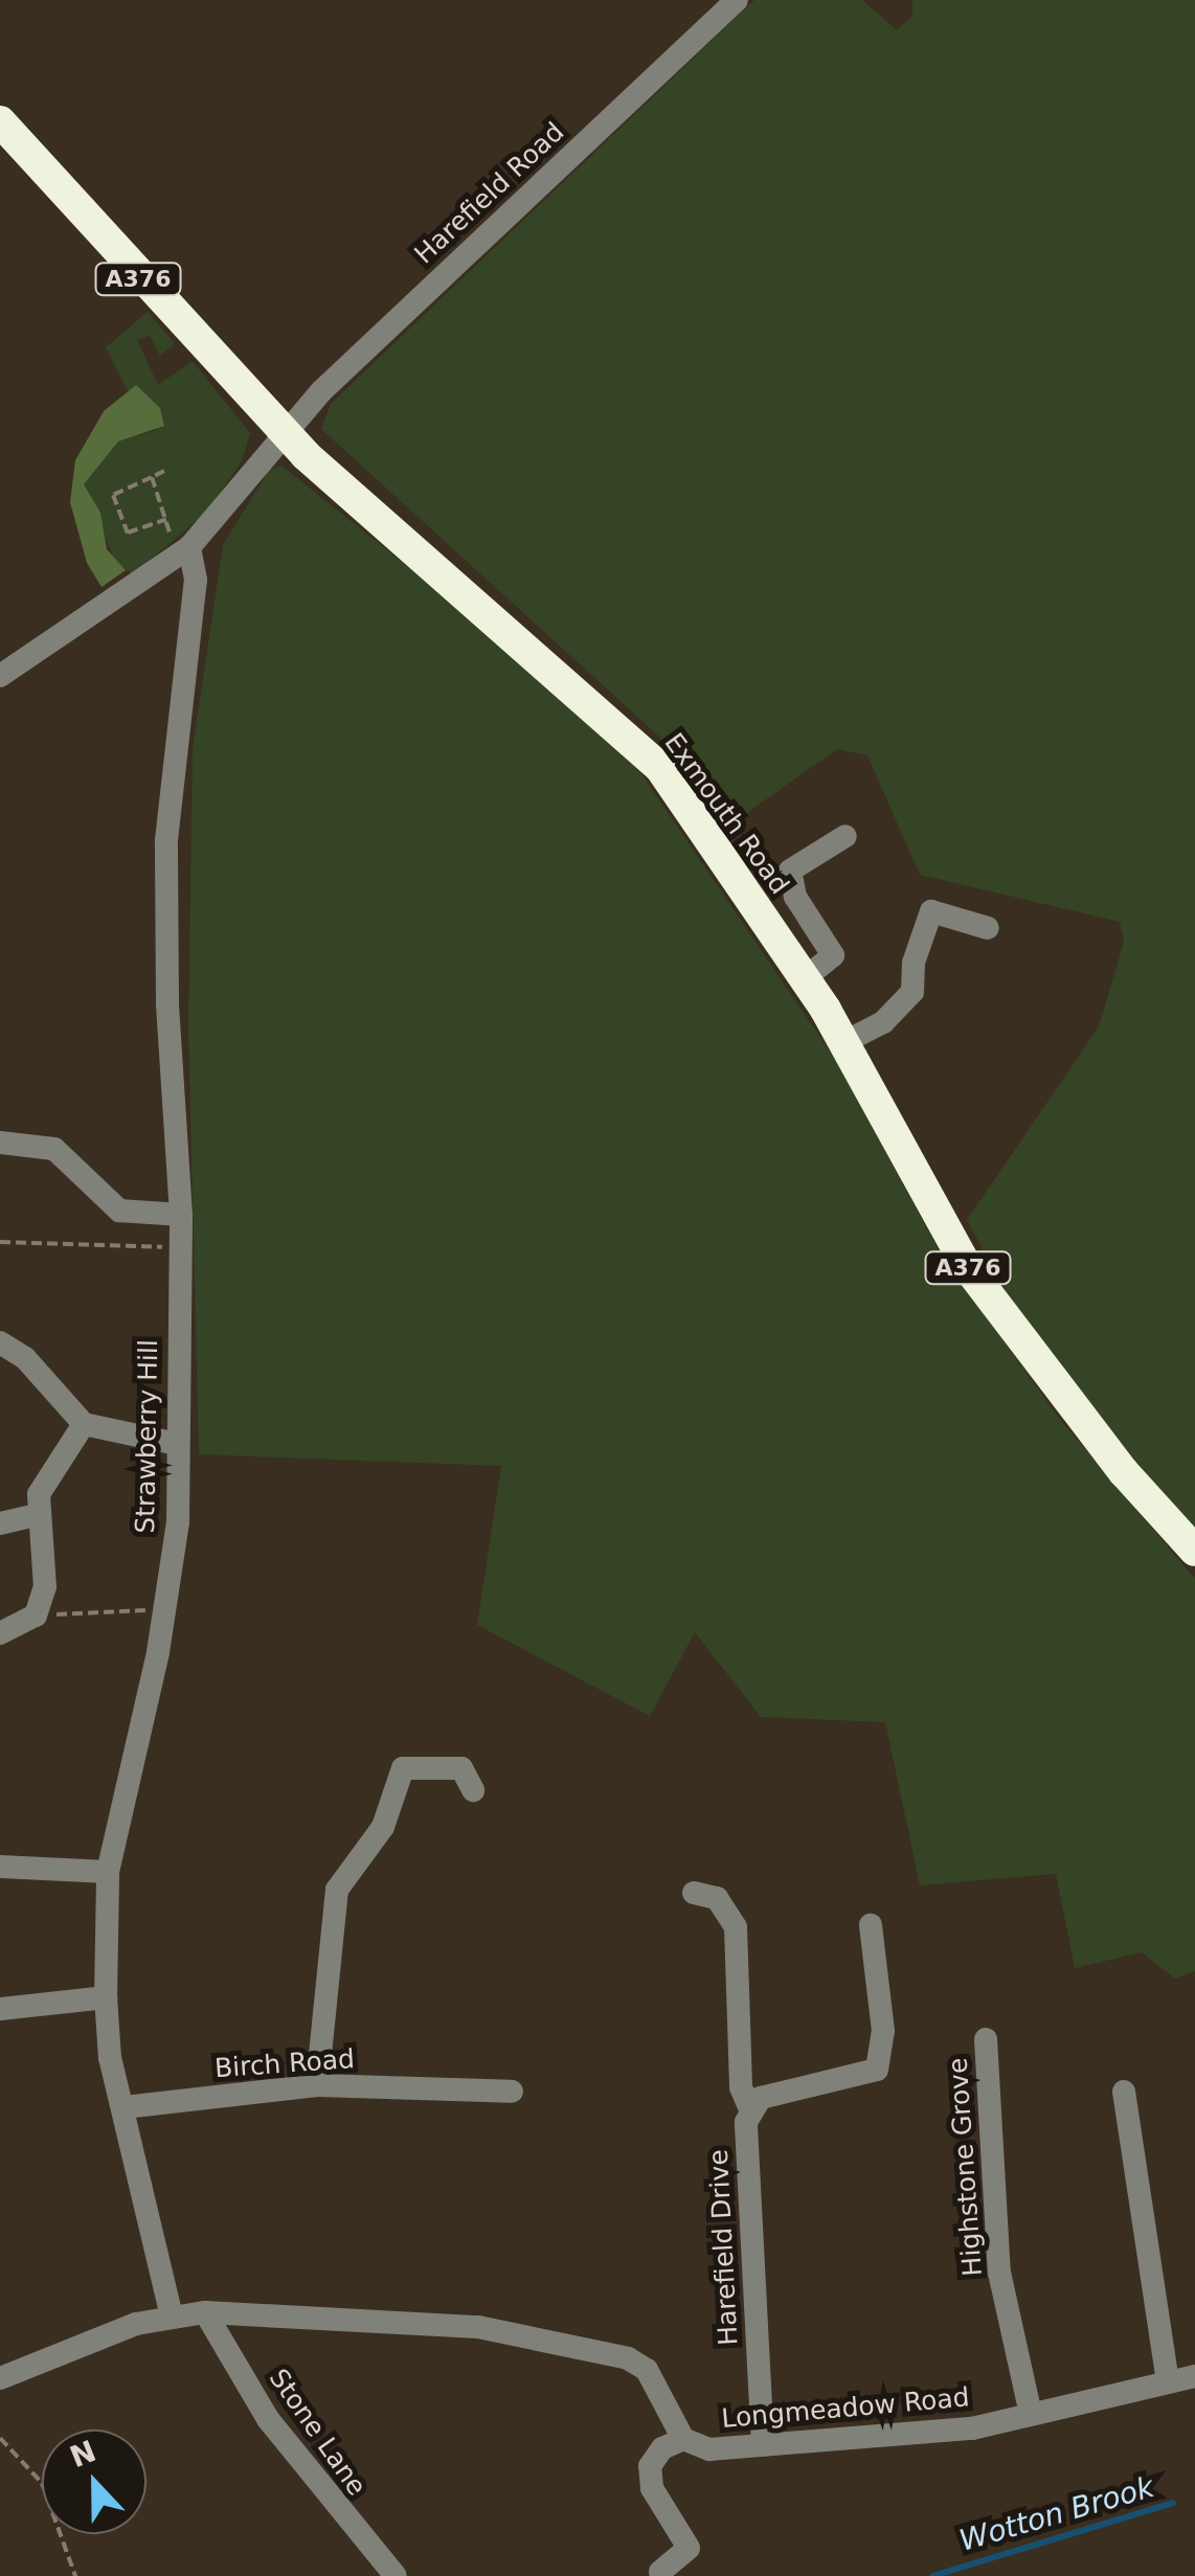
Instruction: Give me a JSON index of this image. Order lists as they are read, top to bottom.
{
  "streets": {
    "highway": ["A376", "Exmouth Road"],
    "street": [
      "Harefield Road",
      "Strawberry Hill",
      "Birch Road",
      "Highstone Grove",
      "Harefield Drive",
      "Longmeadow Road",
      "Stone Lane"
    ]
  },
  "crossings": [
    ["Harefield Road", "Exmouth Road"],
    ["Harefield Road", "Strawberry Hill"],
    ["Strawberry Hill", "Birch Road"],
    ["Highstone Grove", "Longmeadow Road"],
    ["Harefield Drive", "Longmeadow Road"]
  ],
  "water": ["Wotton Brook"],
  "north": "top"
}
